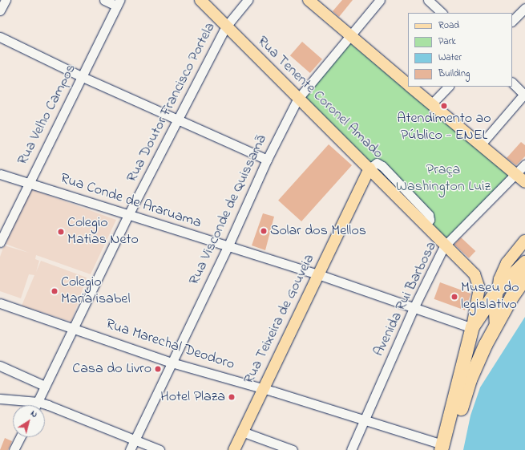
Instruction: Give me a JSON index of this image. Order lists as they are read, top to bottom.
{
  "streets": {
    "main road": ["Rua Tenente Coronel Amado", "Rua Teixeira de Gouveia"],
    "street": [
      "Rua Doutor Francisco Portela",
      "Rua Velho Campos",
      "Rua Conde de Araruama",
      "Rua Visconde de Quissamã",
      "Avenida Rui Barbosa",
      "Rua Marechal Deodoro"
    ]
  },
  "crossings": [
    ["Rua Tenente Coronel Amado", "Rua Doutor Francisco Portela"],
    ["Rua Tenente Coronel Amado", "Rua Conde de Araruama"],
    ["Rua Tenente Coronel Amado", "Rua Visconde de Quissamã"],
    ["Rua Tenente Coronel Amado", "Avenida Rui Barbosa"],
    ["Rua Tenente Coronel Amado", "Rua Teixeira de Gouveia"],
    ["Rua Doutor Francisco Portela", "Rua Conde de Araruama"],
    ["Rua Doutor Francisco Portela", "Rua Marechal Deodoro"],
    ["Rua Velho Campos", "Rua Conde de Araruama"],
    ["Rua Conde de Araruama", "Rua Visconde de Quissamã"],
    ["Rua Conde de Araruama", "Avenida Rui Barbosa"],
    ["Rua Conde de Araruama", "Rua Teixeira de Gouveia"],
    ["Rua Visconde de Quissamã", "Rua Marechal Deodoro"],
    ["Avenida Rui Barbosa", "Rua Marechal Deodoro"],
    ["Rua Teixeira de Gouveia", "Rua Marechal Deodoro"]
  ],
  "parks": ["Praça Washington Luiz"],
  "places": [
    "Atendimento ao Público - ENEL",
    "Solar dos Mellos",
    "Colegio Matias Neto",
    "Colegio Maria isabel",
    "Museu do legislativo",
    "Casa do Livro",
    "Hotel Plaza"
  ],
  "legend": [
    "Road",
    "Park",
    "Water",
    "Building"
  ],
  "north": "top right"
}
